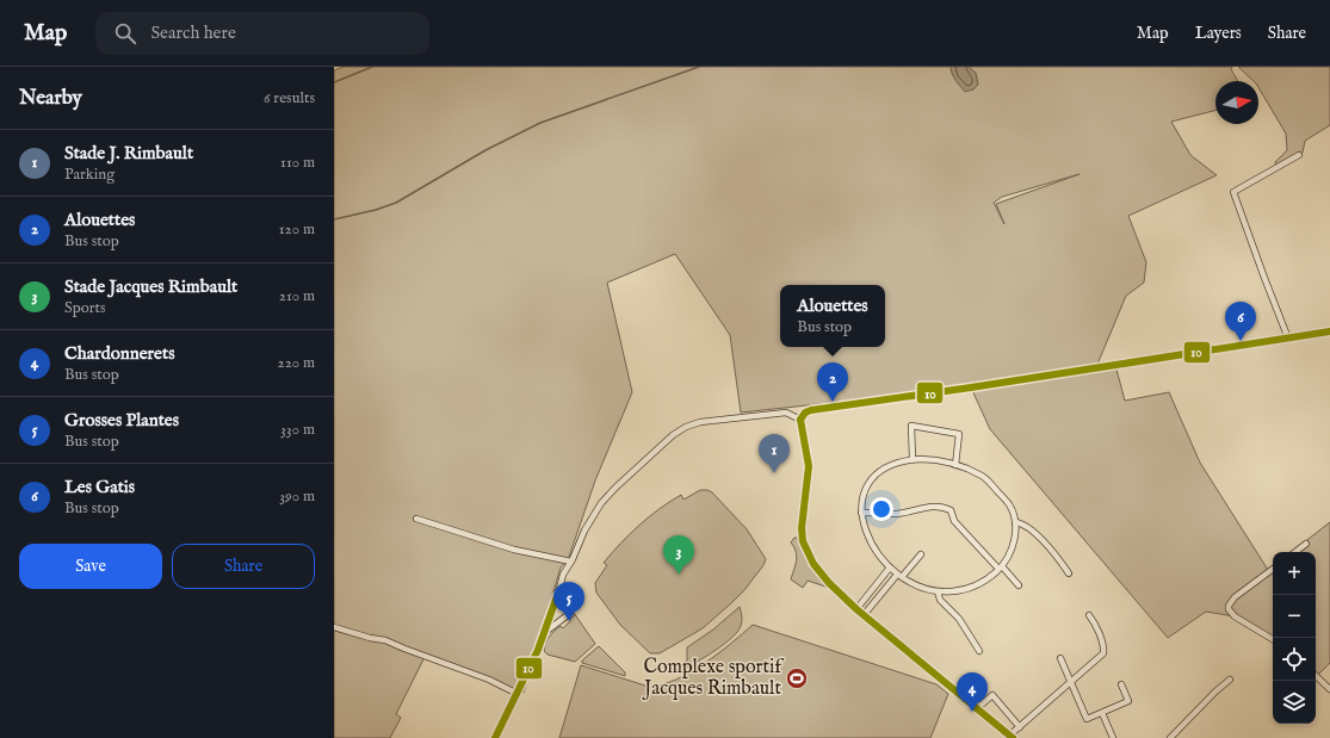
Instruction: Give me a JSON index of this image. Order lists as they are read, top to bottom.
{
  "places": {
    "sports": ["Complexe sportif Jacques Rimbault"]
  },
  "lines": ["transit line 10"],
  "north": "right",
  "page": {
    "header": "Map",
    "search": "Search here",
    "nav": ["Map", "Layers", "Share"],
    "heading": ["Nearby", "6 results"],
    "list": [
      {
        "mark": "1",
        "name": "Stade J. Rimbault",
        "note": "Parking",
        "value": "110 m"
      },
      {
        "mark": "2",
        "name": "Alouettes",
        "note": "Bus stop",
        "value": "120 m"
      },
      {
        "mark": "3",
        "name": "Stade Jacques Rimbault",
        "note": "Sports",
        "value": "210 m"
      },
      {
        "mark": "4",
        "name": "Chardonnerets",
        "note": "Bus stop",
        "value": "220 m"
      },
      {
        "mark": "5",
        "name": "Grosses Plantes",
        "note": "Bus stop",
        "value": "330 m"
      },
      {
        "mark": "6",
        "name": "Les Gatis",
        "note": "Bus stop",
        "value": "390 m"
      }
    ],
    "popup": ["Alouettes", "Bus stop"],
    "pins": [
      "6",
      "2",
      "1",
      "3",
      "5",
      "4"
    ],
    "buttons": ["Save", "Share"],
    "map_buttons": ["+", "−"]
  }
}
